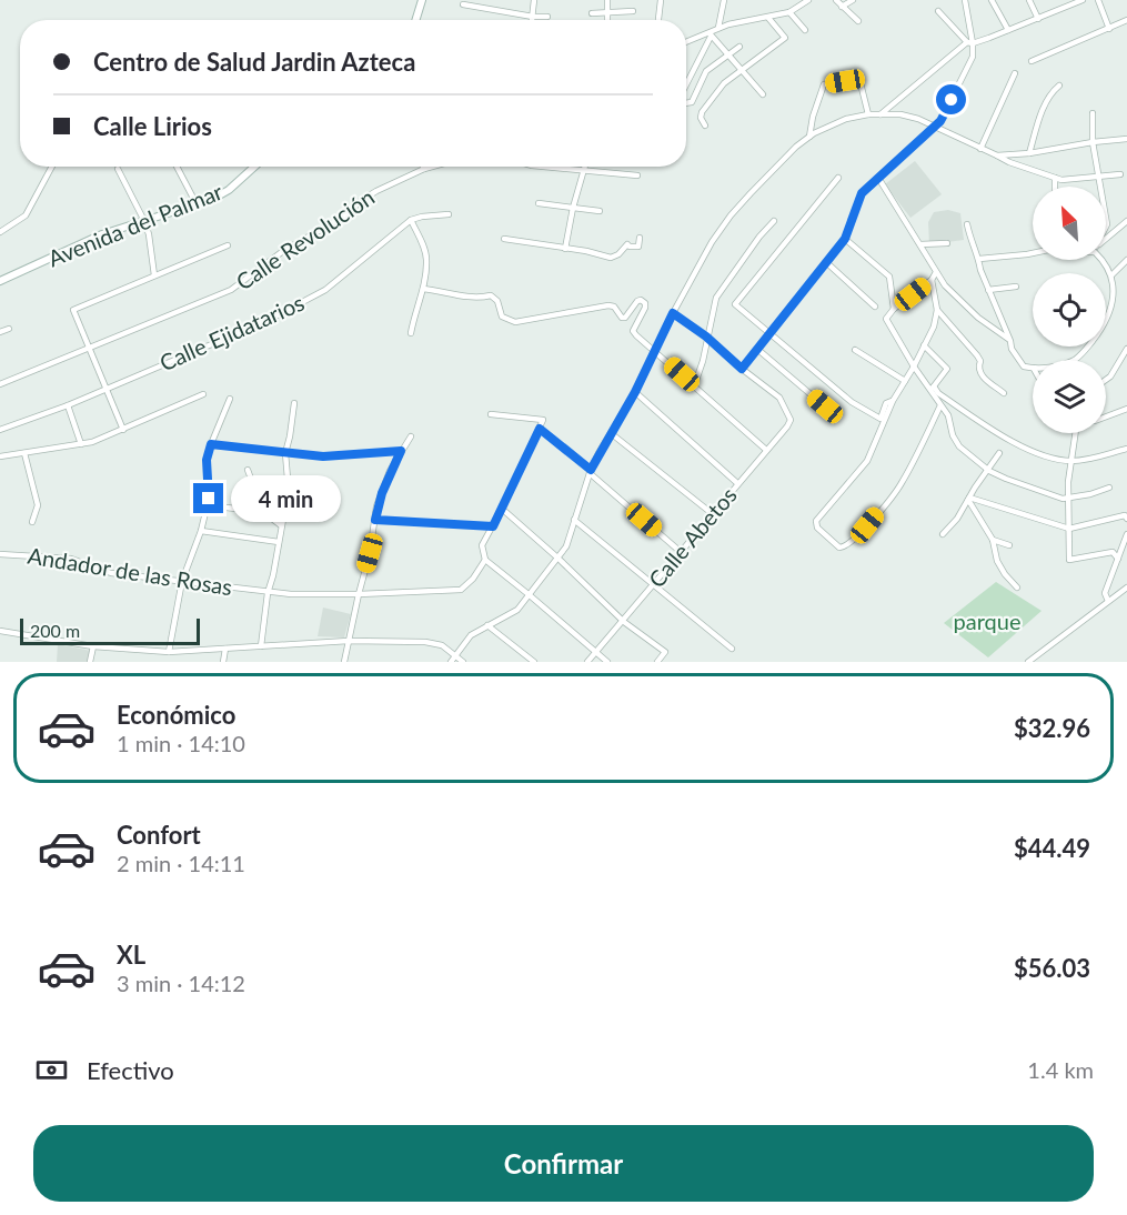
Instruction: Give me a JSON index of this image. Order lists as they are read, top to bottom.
{
  "streets": {
    "street": [
      "Avenida del Palmar",
      "Calle Revolución",
      "Calle Ejidatarios",
      "Calle Abetos",
      "Andador de las Rosas"
    ]
  },
  "parks": ["parque"],
  "scale_bar": "200 m",
  "north": "top left",
  "page": {
    "banner": ["Centro de Salud Jardin Azteca", "Calle Lirios"],
    "bubble": "4 min",
    "scale": "200 m",
    "list": [
      {
        "name": "Económico",
        "note": "1 min · 14:10",
        "value": "$32.96"
      },
      {
        "name": "Confort",
        "note": "2 min · 14:11",
        "value": "$44.49"
      },
      {
        "name": "XL",
        "note": "3 min · 14:12",
        "value": "$56.03"
      }
    ],
    "pay": ["Efectivo", "1.4 km"],
    "buttons": "Confirmar"
  }
}
